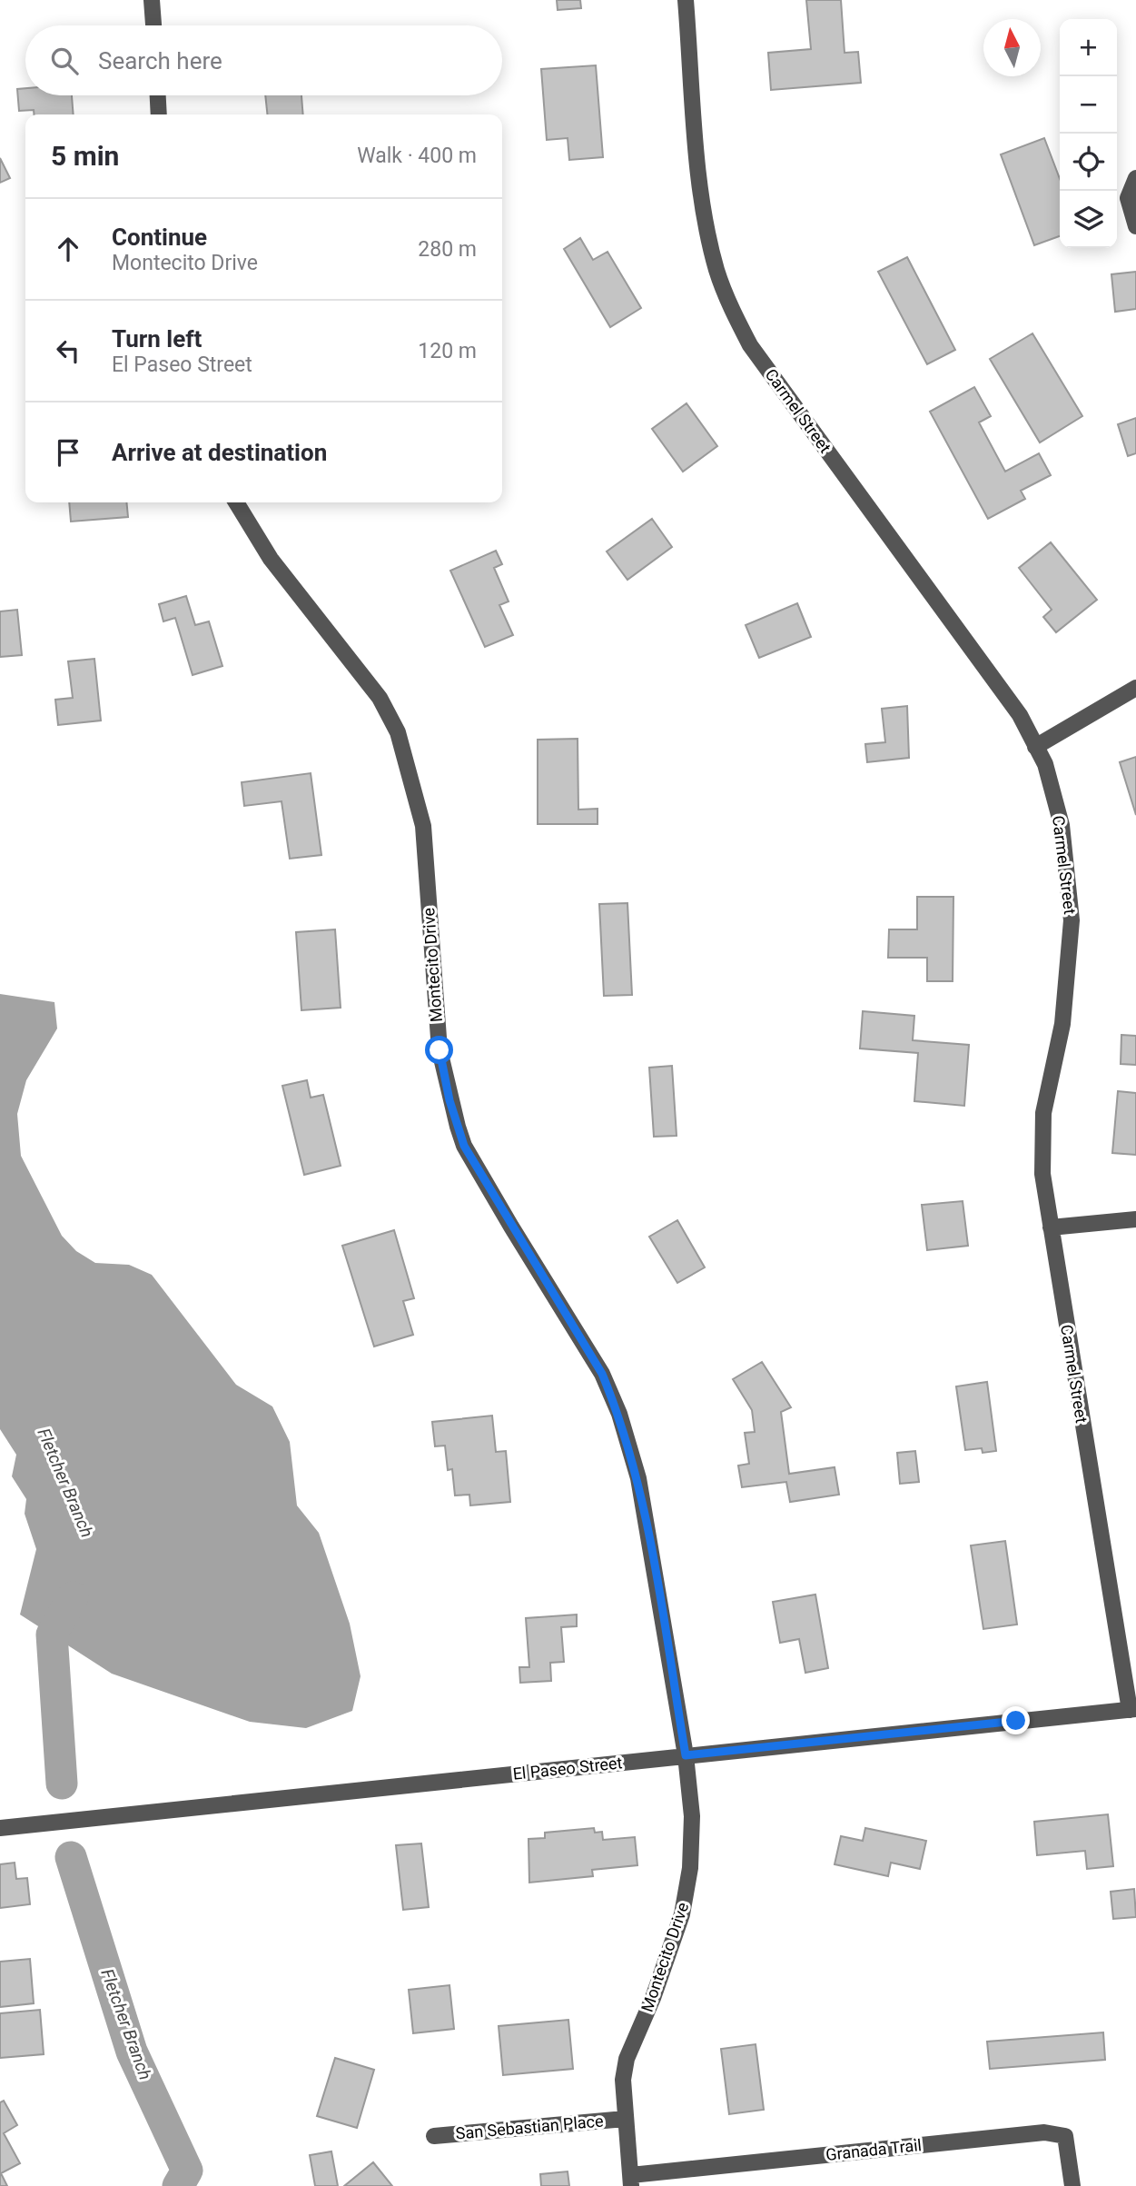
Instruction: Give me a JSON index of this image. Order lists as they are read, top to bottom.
{
  "streets": {
    "street": [
      "Carmel Street",
      "Montecito Drive",
      "El Paseo Street",
      "San Sebastian Place",
      "Granada Trail"
    ]
  },
  "crossings": [
    ["Carmel Street", "El Paseo Street"],
    ["Montecito Drive", "El Paseo Street"],
    ["Montecito Drive", "San Sebastian Place"],
    ["Montecito Drive", "Granada Trail"]
  ],
  "water": ["Fletcher Branch"],
  "north": "top",
  "page": {
    "map_buttons": ["+", "−"],
    "search": "Search here",
    "heading": ["5 min", "Walk · 400 m"],
    "list": [
      ["Continue", "Montecito Drive", "280 m"],
      ["Turn left", "El Paseo Street", "120 m"],
      "Arrive at destination"
    ]
  }
}
